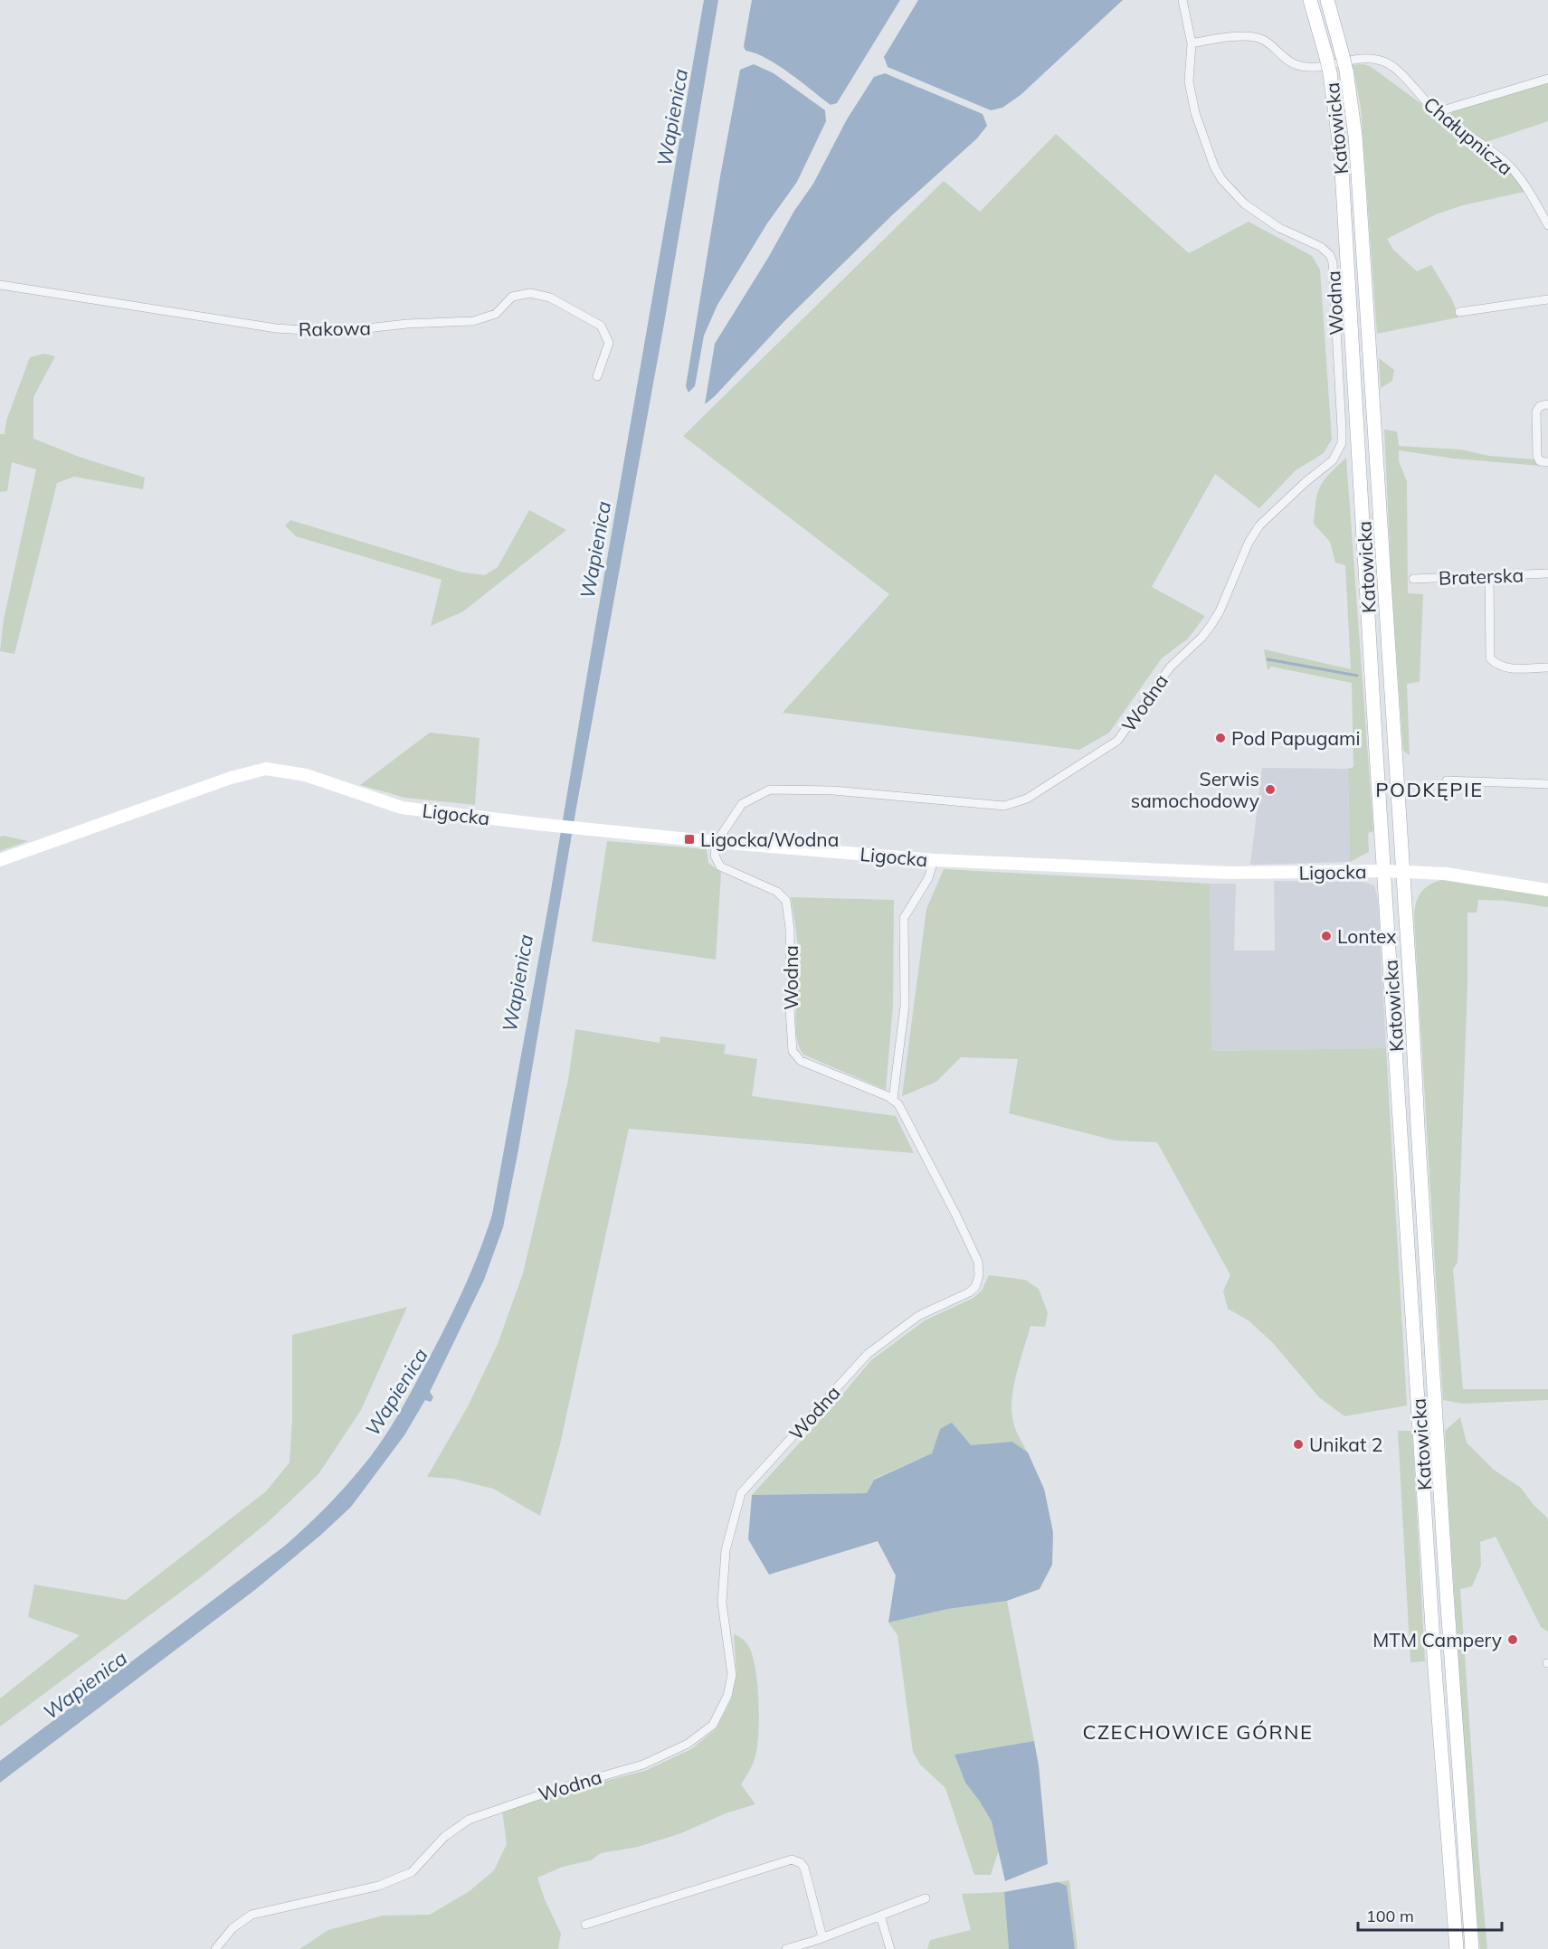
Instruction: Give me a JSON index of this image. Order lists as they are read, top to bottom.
{
  "streets": {
    "main road": ["Katowicka"],
    "street": [
      "Chałupnicza",
      "Wodna",
      "Rakowa",
      "Braterska",
      "Ligocka"
    ]
  },
  "crossings": [
    ["Katowicka", "Ligocka"],
    ["Chałupnicza", "Wodna"],
    ["Wodna", "Ligocka"]
  ],
  "districts": ["PODKĘPIE", "CZECHOWICE GÓRNE"],
  "water": ["Wapienica"],
  "places": {
    "other": [
      "Pod Papugami",
      "Serwis samochodowy",
      "Lontex",
      "Unikat 2",
      "MTM Campery"
    ],
    "transit": ["Ligocka/Wodna"]
  },
  "scale_bar": "100 m"
}
